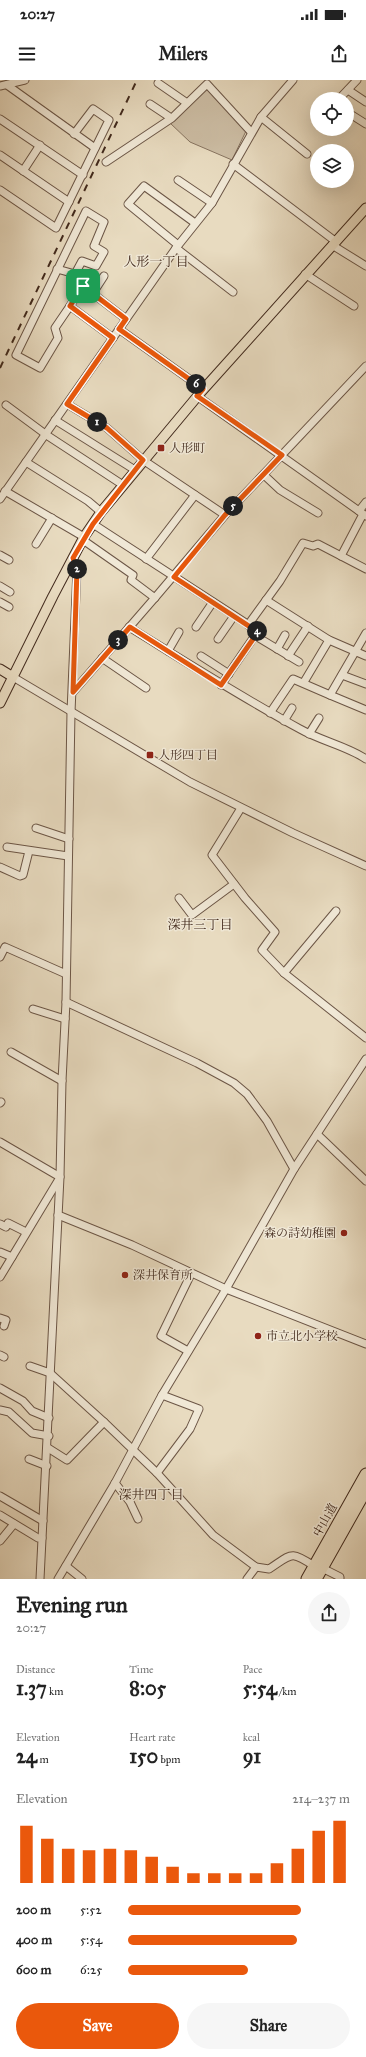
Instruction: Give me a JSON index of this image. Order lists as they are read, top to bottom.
{
  "streets": {
    "highway": ["中山道"]
  },
  "districts": ["人形一丁目", "深井三丁目", "深井四丁目"],
  "places": {
    "transit": ["人形町", "人形四丁目"],
    "other": ["森の詩幼稚園", "深井保育所", "市立北小学校"]
  },
  "page": {
    "status": "20:27",
    "header": "Milers",
    "pins": [
      "6",
      "1",
      "5",
      "2",
      "4",
      "3"
    ],
    "heading": ["Evening run", "20:27"],
    "stats": [
      ["Distance", "1.37 km"],
      ["Time", "8:05"],
      ["Pace", "5:54 /km"],
      ["Elevation", "24 m"],
      ["Heart rate", "150 bpm"],
      ["kcal", "91"]
    ],
    "chart": ["Elevation", "214–237 m"],
    "list": [
      {
        "name": "200 m",
        "note": "5:52"
      },
      {
        "name": "400 m",
        "note": "5:54"
      },
      {
        "name": "600 m",
        "note": "6:25"
      }
    ],
    "buttons": ["Save", "Share"]
  }
}
